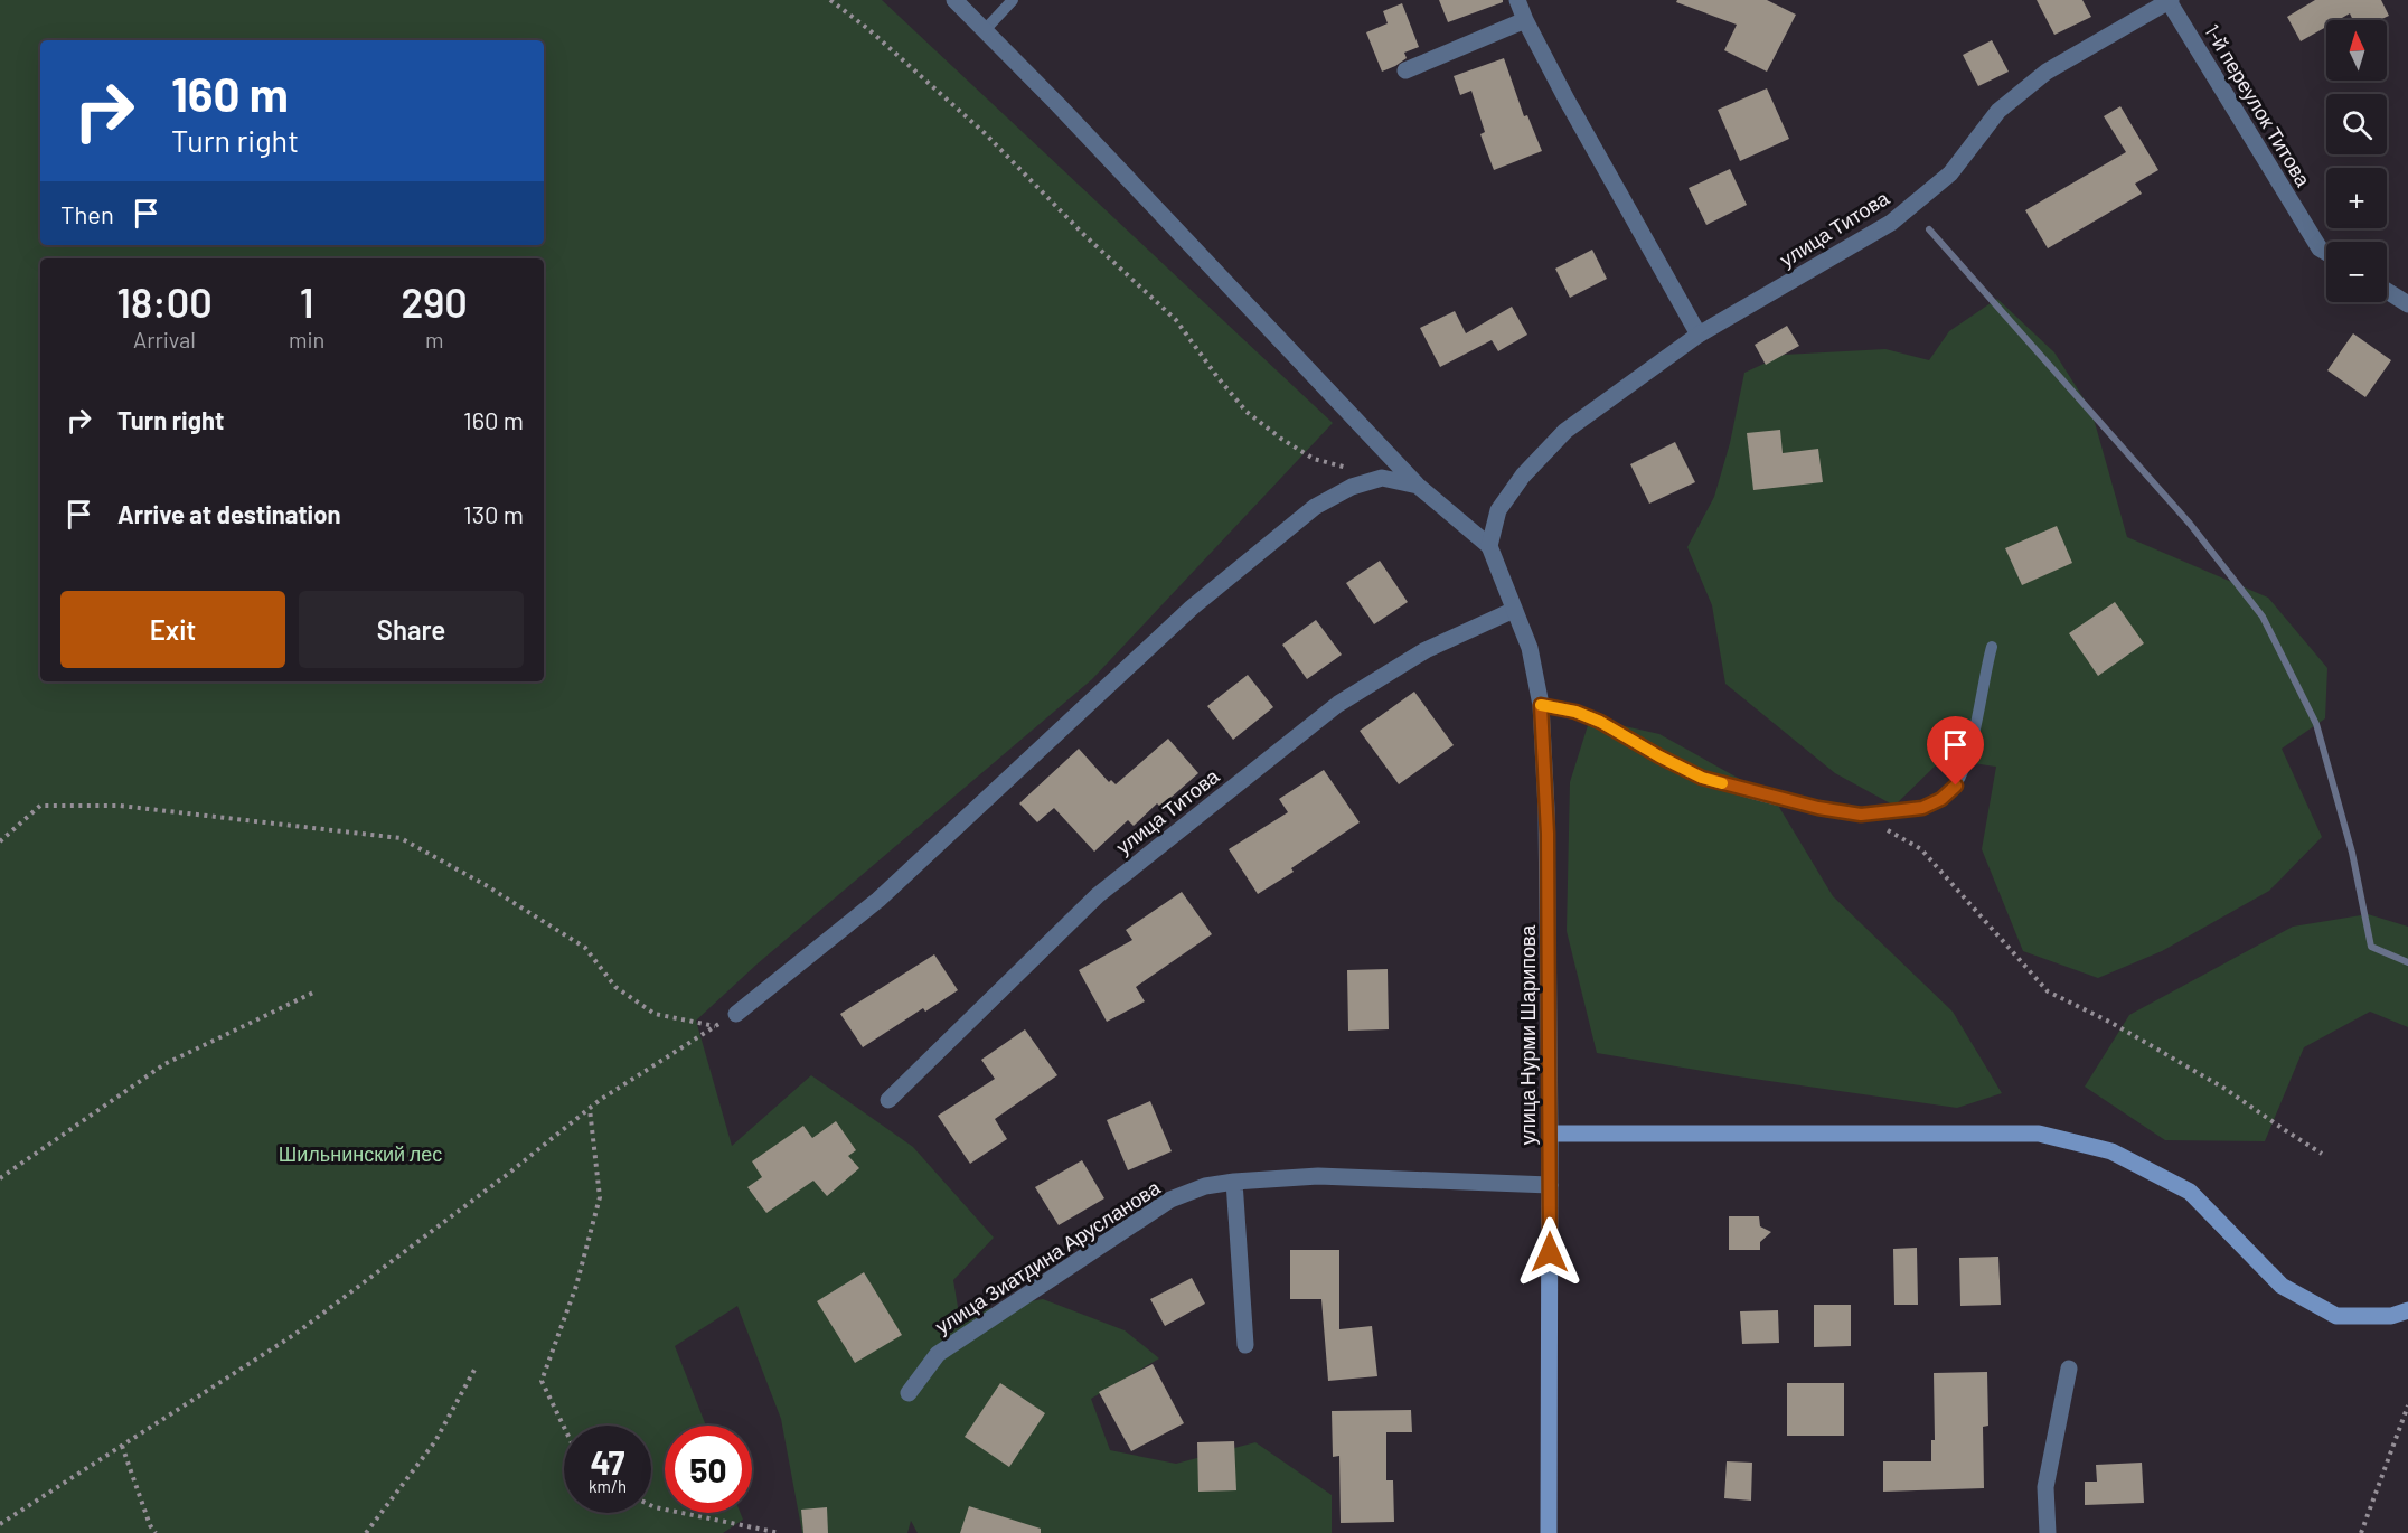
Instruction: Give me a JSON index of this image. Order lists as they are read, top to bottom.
{
  "streets": {
    "main road": ["улица Нурми Шарипова"],
    "street": ["1-й переулок Титова", "улица Титова", "улица Зиатдина Арусланова"]
  },
  "crossings": [
    ["1-й переулок Титова", "улица Титова"],
    ["улица Титова", "улица Нурми Шарипова"],
    ["улица Нурми Шарипова", "улица Зиатдина Арусланова"]
  ],
  "parks": ["Шильнинский лес"],
  "north": "top",
  "page": {
    "map_buttons": ["+", "−"],
    "turn": ["160 m", "Turn right"],
    "then": "Then",
    "eta": [
      "18:00",
      "Arrival",
      "1",
      "min",
      "290",
      "m"
    ],
    "list": [
      {
        "name": "Turn right",
        "value": "160 m"
      },
      {
        "name": "Arrive at destination",
        "value": "130 m"
      }
    ],
    "buttons": ["Exit", "Share"],
    "speed": "47 km/h",
    "limit": "50"
  }
}
